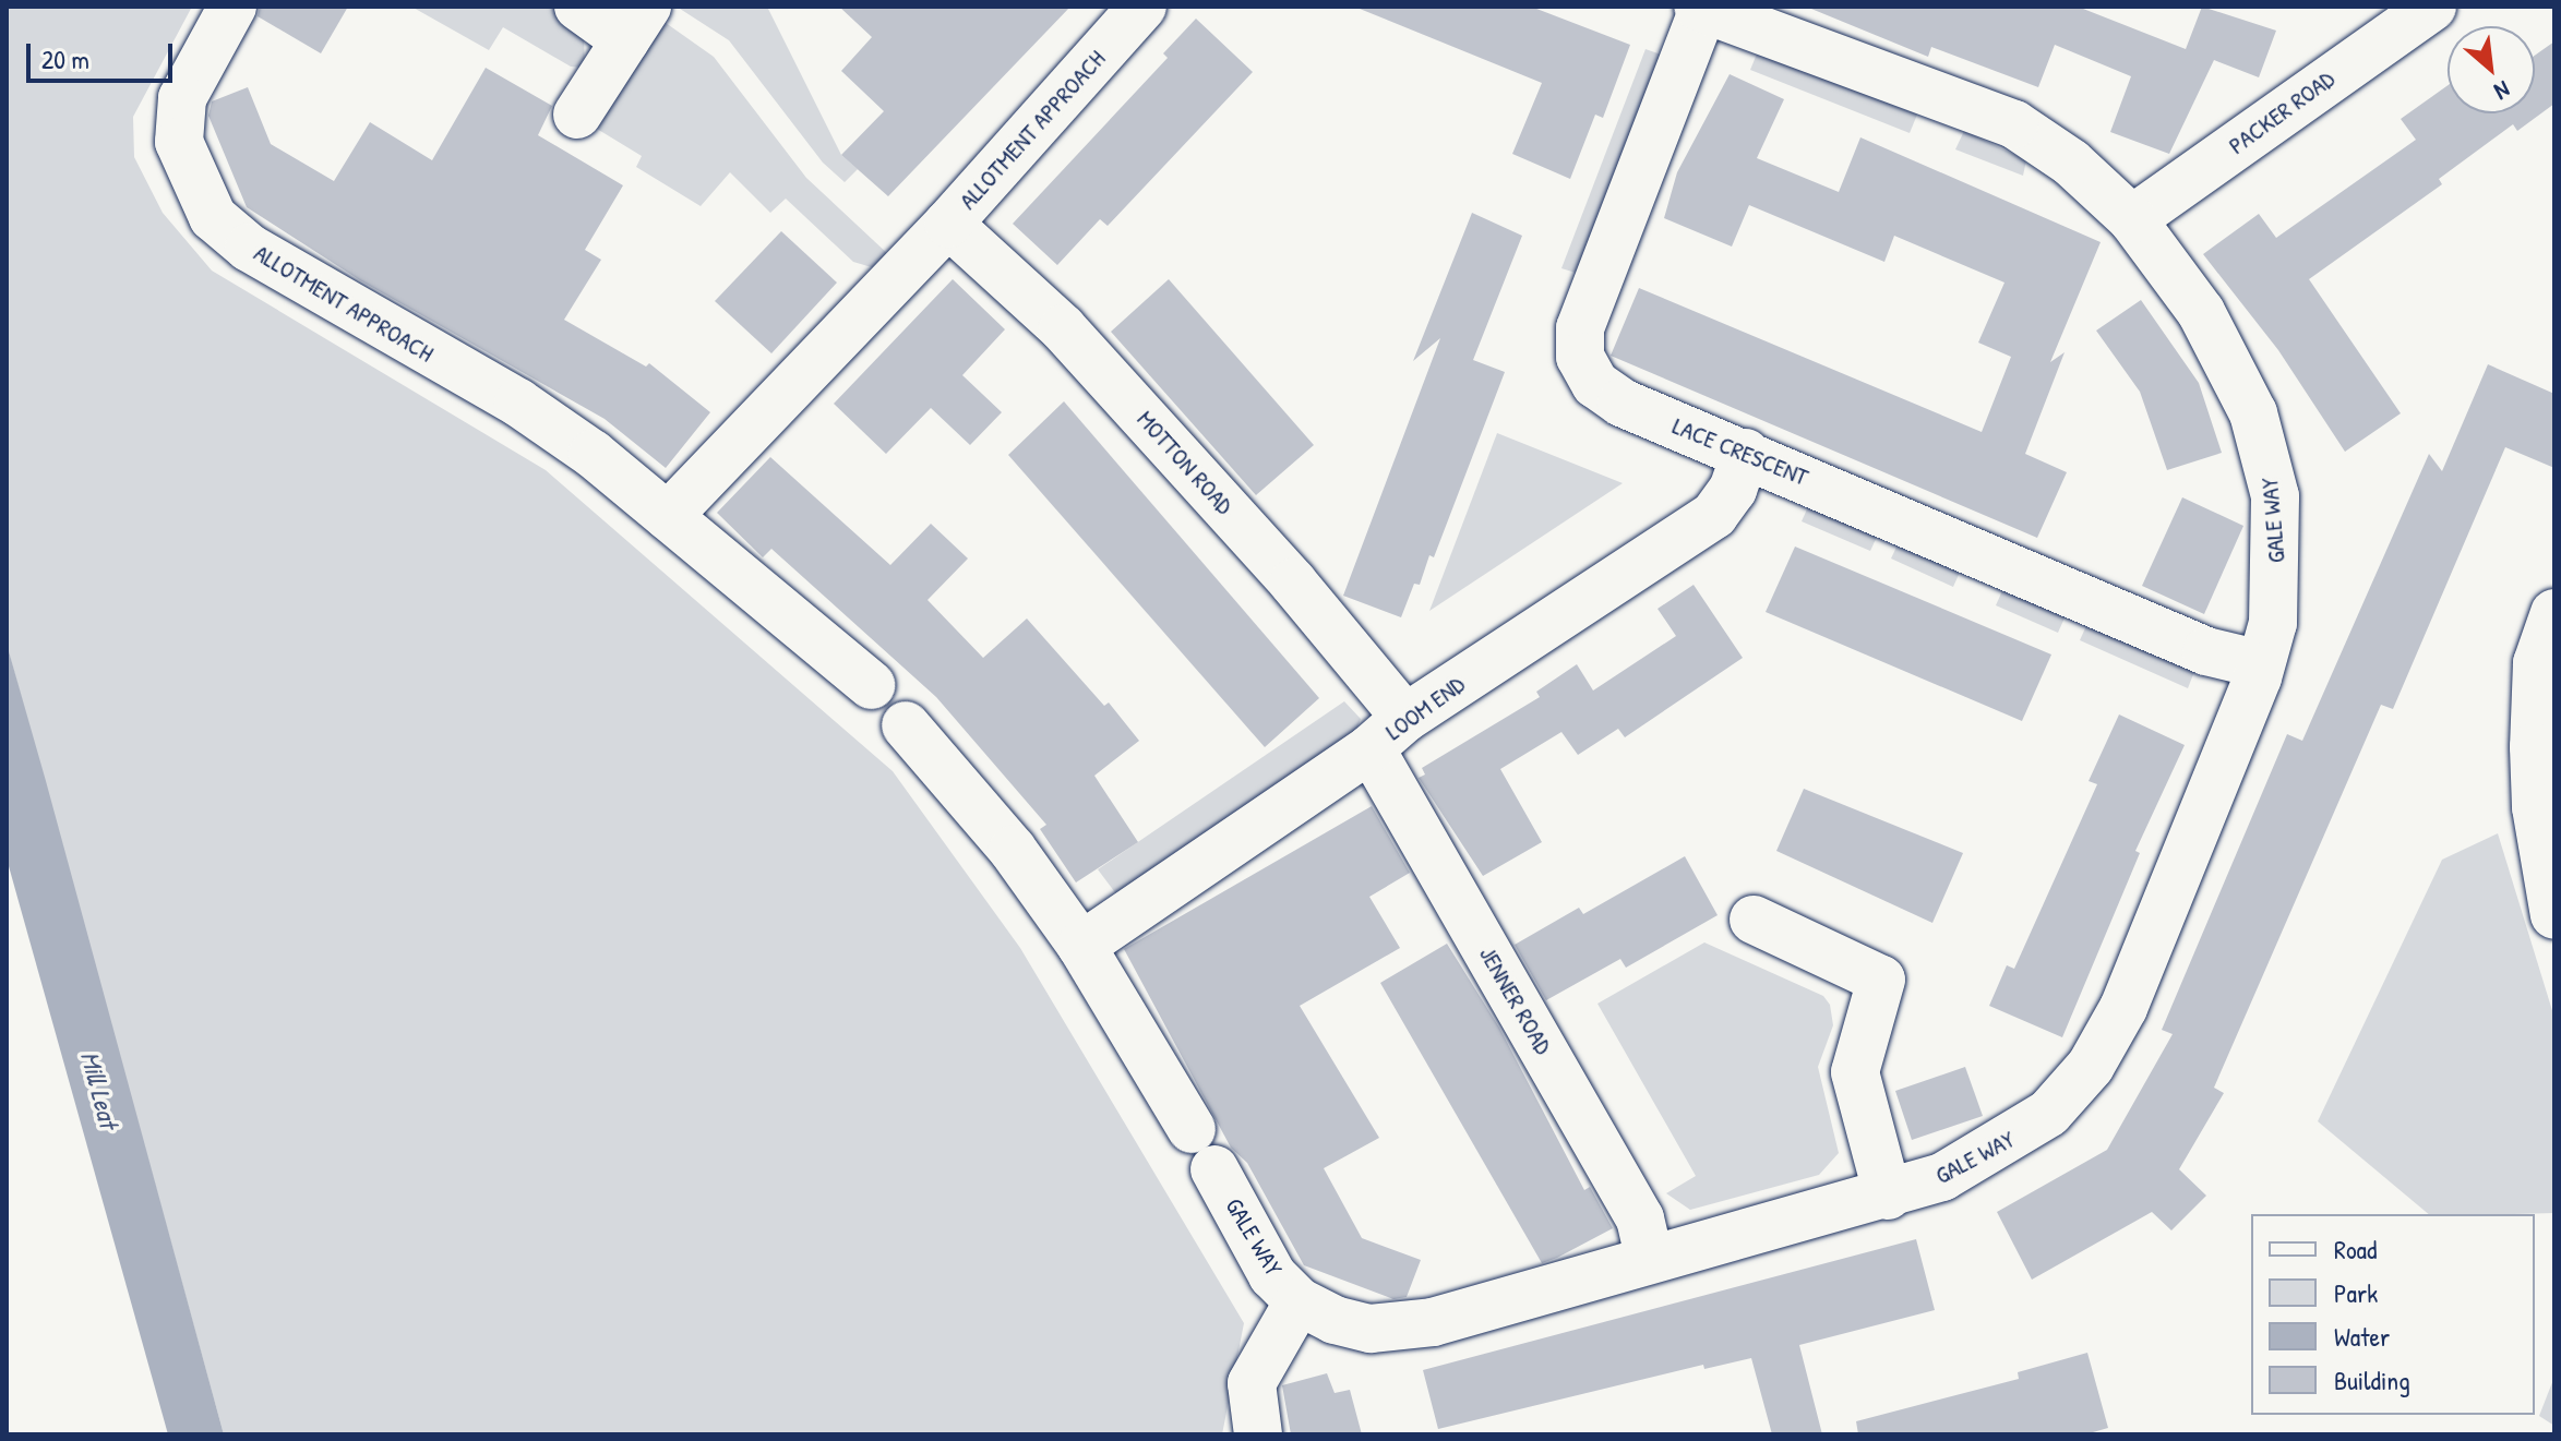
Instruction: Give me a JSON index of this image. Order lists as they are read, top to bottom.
{
  "streets": {
    "street": [
      "PACKER ROAD",
      "ALLOTMENT APPROACH",
      "LACE CRESCENT",
      "MOTTON ROAD",
      "GALE WAY",
      "LOOM END",
      "JENNER ROAD"
    ]
  },
  "crossings": [
    ["PACKER ROAD", "GALE WAY"],
    ["ALLOTMENT APPROACH", "MOTTON ROAD"],
    ["LACE CRESCENT", "GALE WAY"],
    ["LACE CRESCENT", "LOOM END"],
    ["MOTTON ROAD", "LOOM END"],
    ["GALE WAY", "LOOM END"],
    ["GALE WAY", "JENNER ROAD"],
    ["LOOM END", "JENNER ROAD"]
  ],
  "water": ["Mill Leat"],
  "legend": [
    "Road",
    "Park",
    "Water",
    "Building"
  ],
  "scale_bar": "20 m",
  "north": "bottom right"
}
